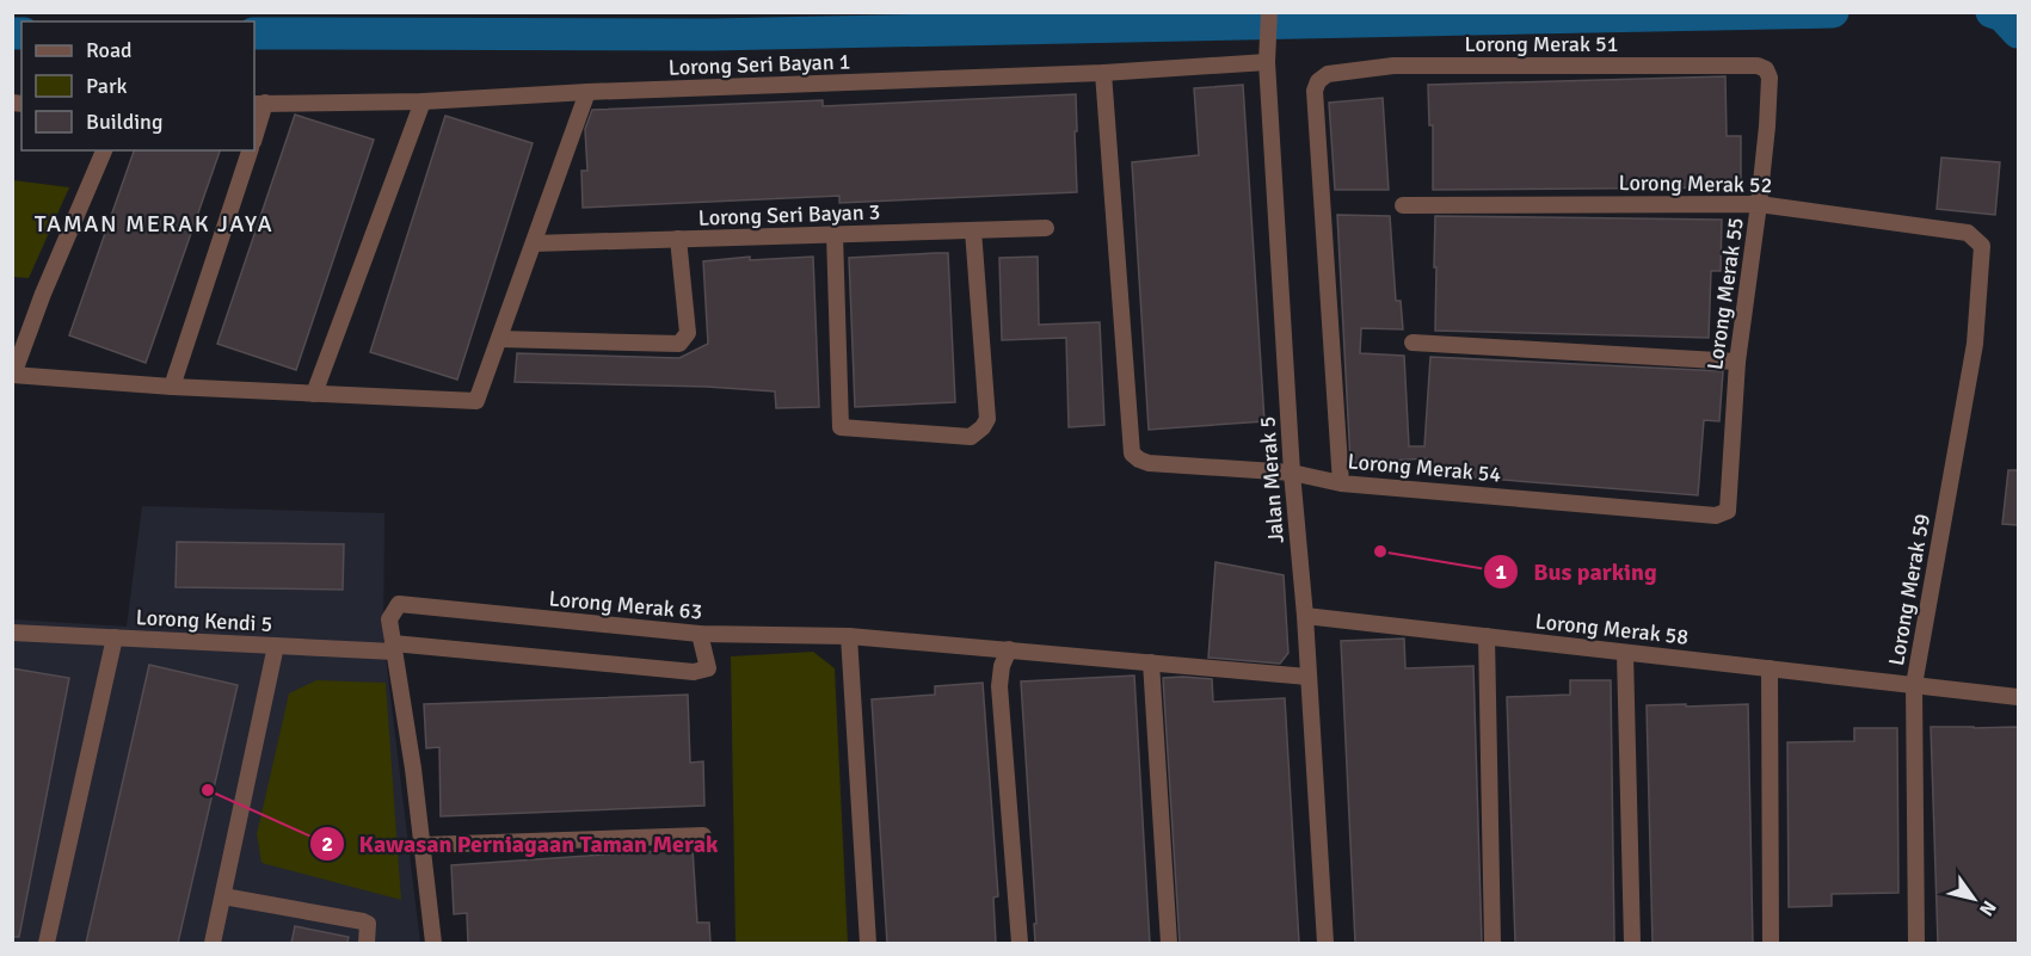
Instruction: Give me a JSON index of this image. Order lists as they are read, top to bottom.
{
  "streets": {
    "street": [
      "Lorong Merak 51",
      "Lorong Seri Bayan 1",
      "Lorong Merak 52",
      "Lorong Seri Bayan 3",
      "Lorong Merak 55",
      "Lorong Merak 54",
      "Jalan Merak 5",
      "Lorong Merak 59",
      "Lorong Merak 63",
      "Lorong Kendi 5",
      "Lorong Merak 58"
    ]
  },
  "crossings": [
    ["Lorong Merak 51", "Lorong Merak 55"],
    ["Lorong Merak 51", "Lorong Merak 54"],
    ["Lorong Seri Bayan 1", "Lorong Merak 54"],
    ["Lorong Seri Bayan 1", "Jalan Merak 5"],
    ["Lorong Merak 52", "Lorong Merak 55"],
    ["Lorong Merak 52", "Lorong Merak 59"],
    ["Lorong Merak 55", "Lorong Merak 54"],
    ["Lorong Merak 54", "Jalan Merak 5"],
    ["Jalan Merak 5", "Lorong Merak 63"],
    ["Jalan Merak 5", "Lorong Merak 58"],
    ["Lorong Merak 59", "Lorong Merak 58"],
    ["Lorong Merak 63", "Lorong Kendi 5"]
  ],
  "districts": ["TAMAN MERAK JAYA"],
  "places": ["Bus parking", "Kawasan Perniagaan Taman Merak"],
  "legend": ["Road", "Park", "Building"],
  "north": "bottom right"
}
